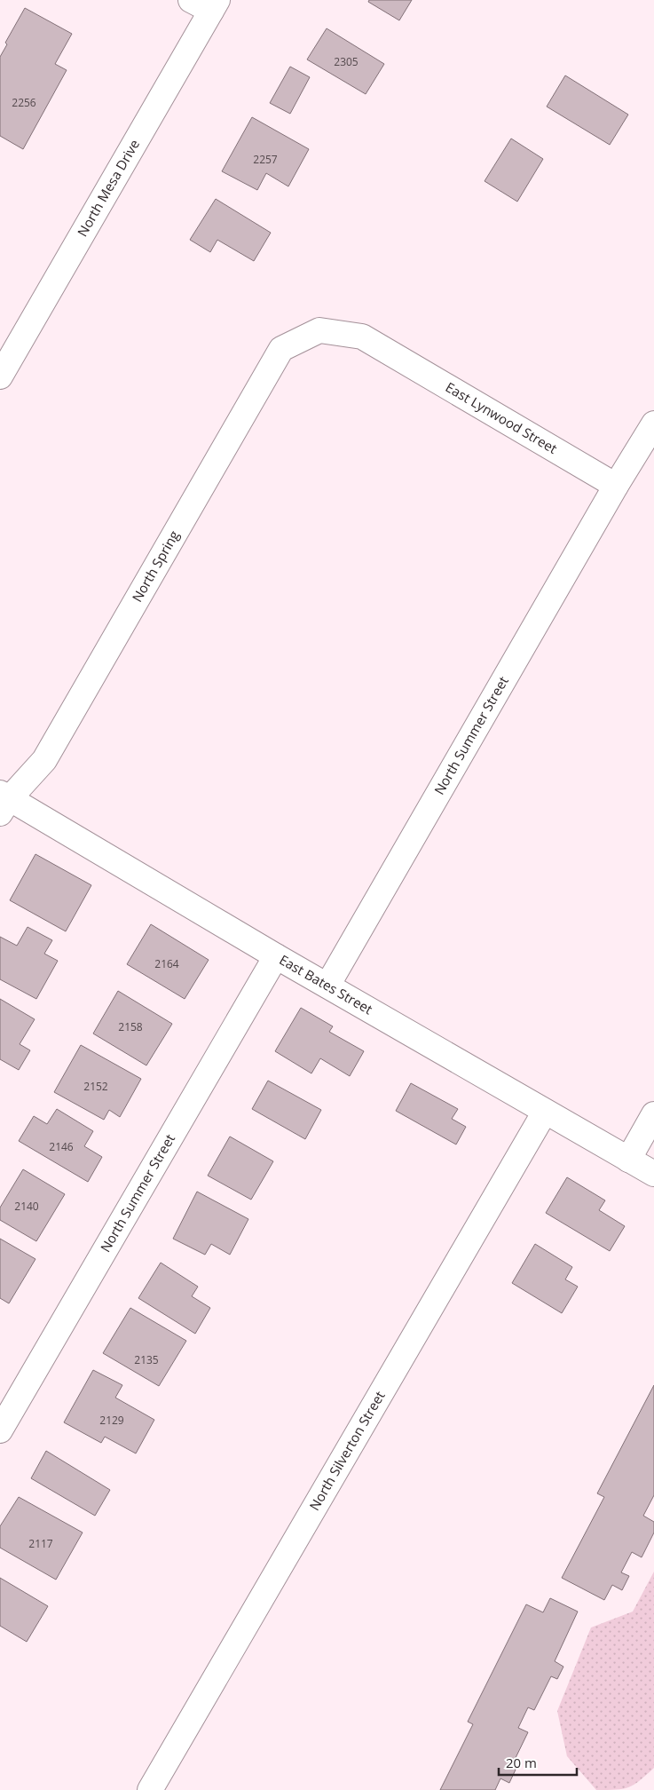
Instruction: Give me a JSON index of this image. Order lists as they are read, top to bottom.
{
  "streets": {
    "street": [
      "North Mesa Drive",
      "East Lynwood Street",
      "North Spring",
      "North Summer Street",
      "East Bates Street",
      "North Silverton Street"
    ]
  },
  "crossings": [
    ["East Lynwood Street", "North Spring"],
    ["East Lynwood Street", "North Summer Street"],
    ["North Spring", "East Bates Street"],
    ["North Summer Street", "East Bates Street"],
    ["East Bates Street", "North Silverton Street"]
  ],
  "house_numbers": [
    "2305",
    "2256",
    "2257",
    "2164",
    "2158",
    "2152",
    "2146",
    "2140",
    "2135",
    "2129",
    "2117"
  ],
  "scale_bar": "20 m"
}
